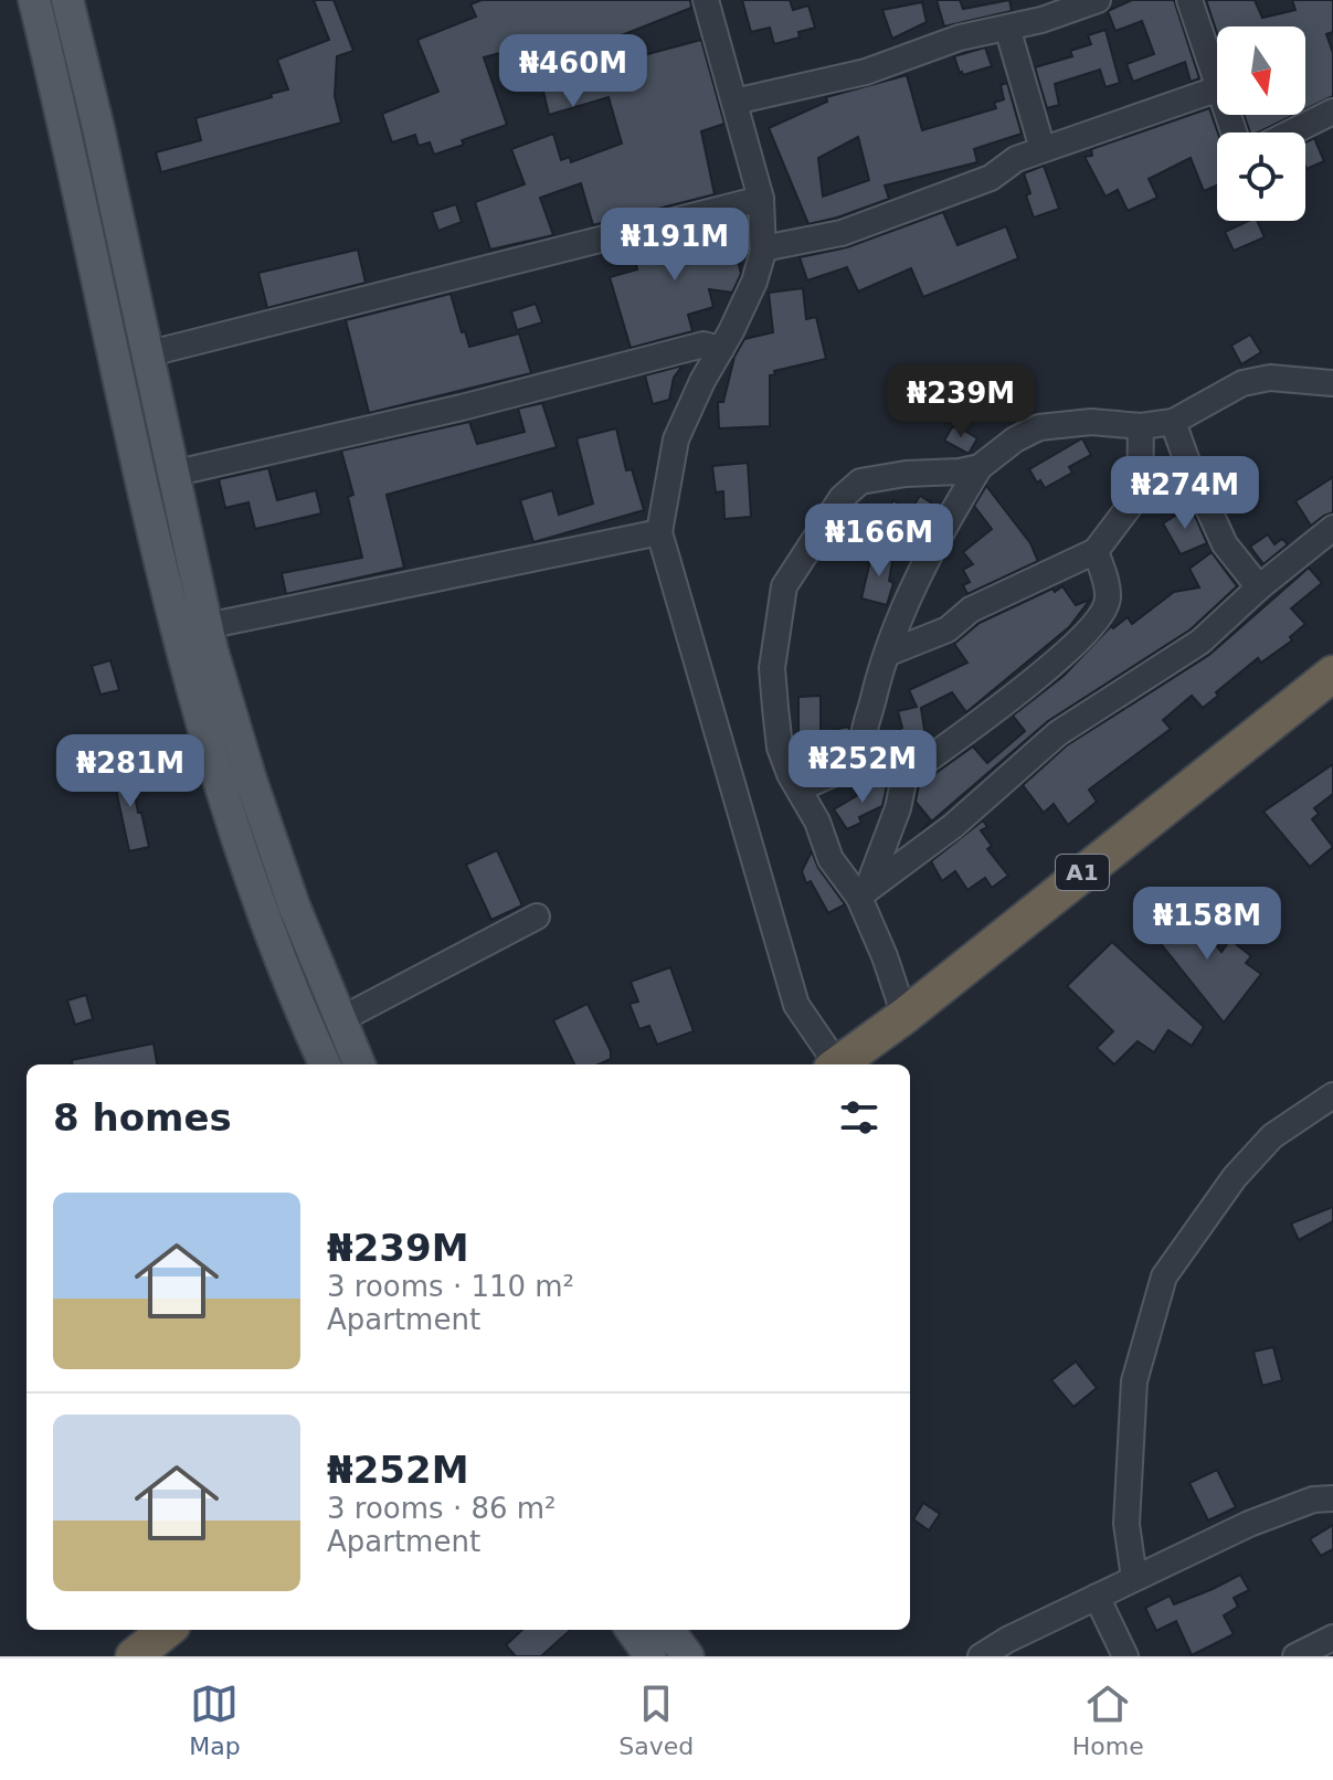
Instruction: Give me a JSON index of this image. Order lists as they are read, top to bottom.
{
  "streets": {
    "highway": ["A1"]
  },
  "north": "bottom",
  "page": {
    "price": [
      "₦460M",
      "₦191M",
      "₦239M",
      "₦274M",
      "₦166M",
      "₦252M",
      "₦281M",
      "₦158M"
    ],
    "heading": "8 homes",
    "list": [
      {
        "name": "₦239M",
        "note": "3 rooms · 110 m² · Apartment"
      },
      {
        "name": "₦252M",
        "note": "3 rooms · 86 m² · Apartment"
      }
    ],
    "tabs": ["Map", "Saved", "Home"]
  }
}
